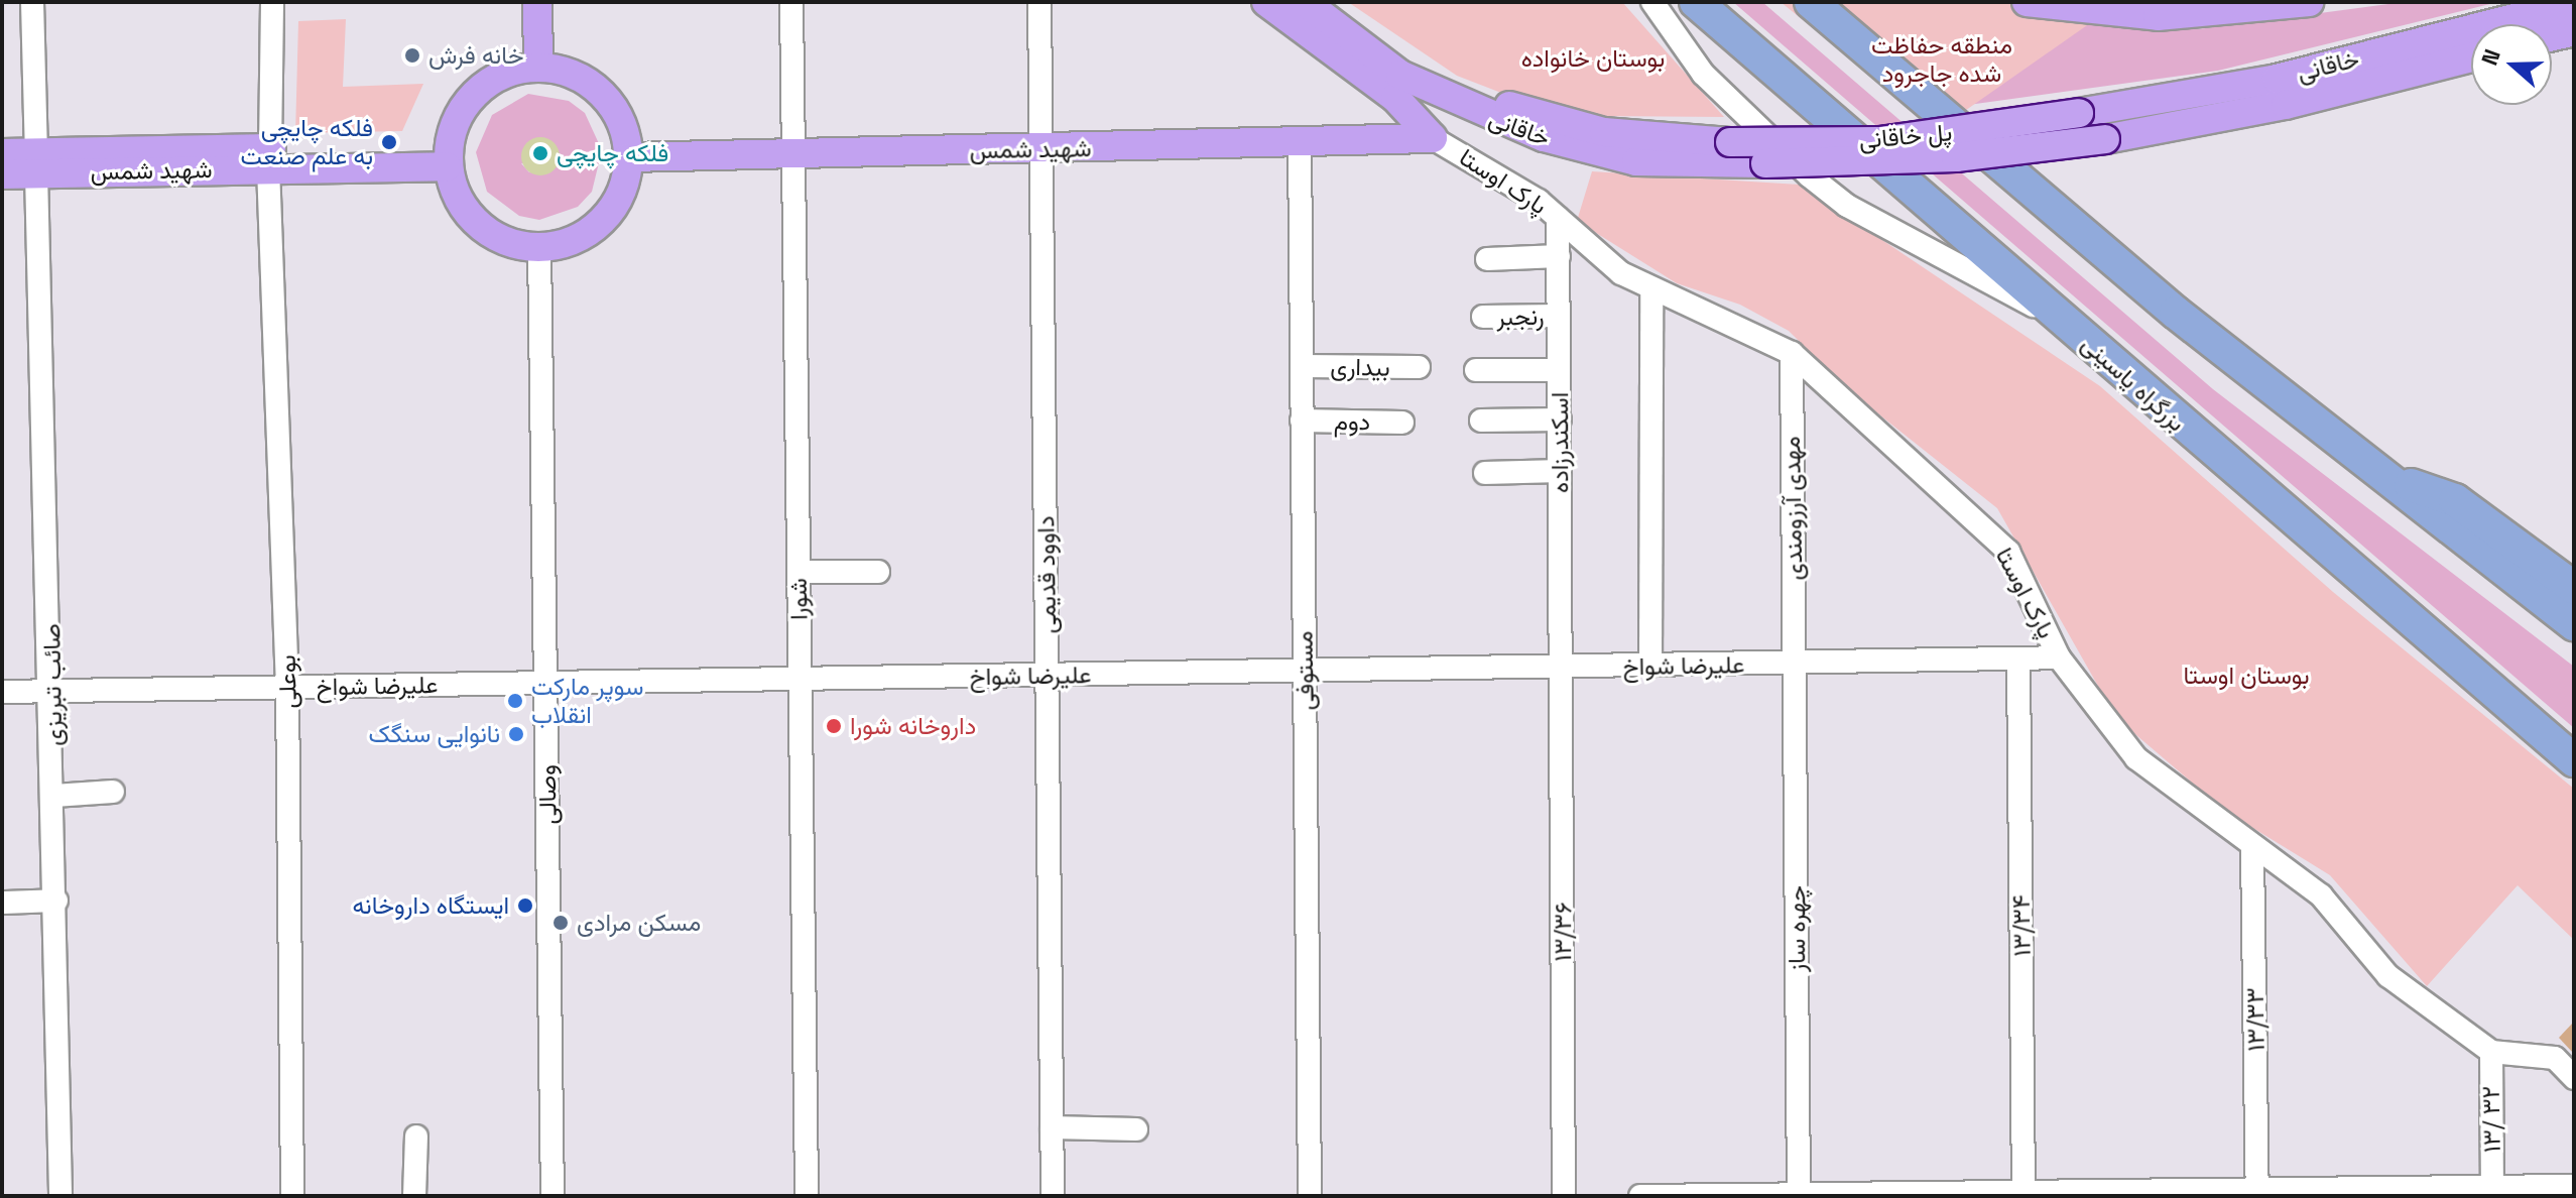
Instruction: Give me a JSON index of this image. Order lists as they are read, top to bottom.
{
  "streets": {
    "highway": ["بزرگراه یاسینی"],
    "main road": ["خاقانی", "پل خاقانی", "شهید شمس"],
    "street": [
      "پارک اوستا",
      "رنجبر",
      "بیداری",
      "دوم",
      "اسکندرزاده",
      "مهدی آرزومندی",
      "داوود قدیمی",
      "شورا",
      "علیرضا شواخ",
      "مستوفی",
      "بوعلی",
      "صائب تبریزی",
      "وصالی",
      "۱۳/۳۴",
      "چهره ساز",
      "۱۳/۳۶",
      "۱۳/۳۳",
      "۱۳/ ۳۲"
    ]
  },
  "crossings": [
    ["خاقانی", "پل خاقانی"],
    ["شهید شمس", "پارک اوستا"],
    ["شهید شمس", "داوود قدیمی"],
    ["شهید شمس", "شورا"],
    ["شهید شمس", "مستوفی"],
    ["شهید شمس", "بوعلی"],
    ["شهید شمس", "صائب تبریزی"],
    ["شهید شمس", "وصالی"],
    ["پارک اوستا", "اسکندرزاده"],
    ["پارک اوستا", "مهدی آرزومندی"],
    ["پارک اوستا", "علیرضا شواخ"],
    ["پارک اوستا", "۱۳/۳۳"],
    ["پارک اوستا", "۱۳/ ۳۲"],
    ["رنجبر", "اسکندرزاده"],
    ["بیداری", "مستوفی"],
    ["دوم", "مستوفی"],
    ["اسکندرزاده", "علیرضا شواخ"],
    ["اسکندرزاده", "۱۳/۳۶"],
    ["مهدی آرزومندی", "علیرضا شواخ"],
    ["مهدی آرزومندی", "چهره ساز"],
    ["داوود قدیمی", "علیرضا شواخ"],
    ["شورا", "علیرضا شواخ"],
    ["علیرضا شواخ", "مستوفی"],
    ["علیرضا شواخ", "بوعلی"],
    ["علیرضا شواخ", "صائب تبریزی"],
    ["علیرضا شواخ", "وصالی"],
    ["علیرضا شواخ", "۱۳/۳۴"],
    ["علیرضا شواخ", "چهره ساز"],
    ["علیرضا شواخ", "۱۳/۳۶"]
  ],
  "parks": ["منطقه حفاظت شده جاجرود", "بوستان خانواده", "بوستان اوستا"],
  "places": [
    "خانه فرش",
    "فلکه چایچی به علم صنعت",
    "فلکه چایچی",
    "سوپر مارکت انقلاب",
    "داروخانه شورا",
    "نانوایی سنگک",
    "ایستگاه داروخانه",
    "مسکن مرادی"
  ],
  "north": "left"
}
